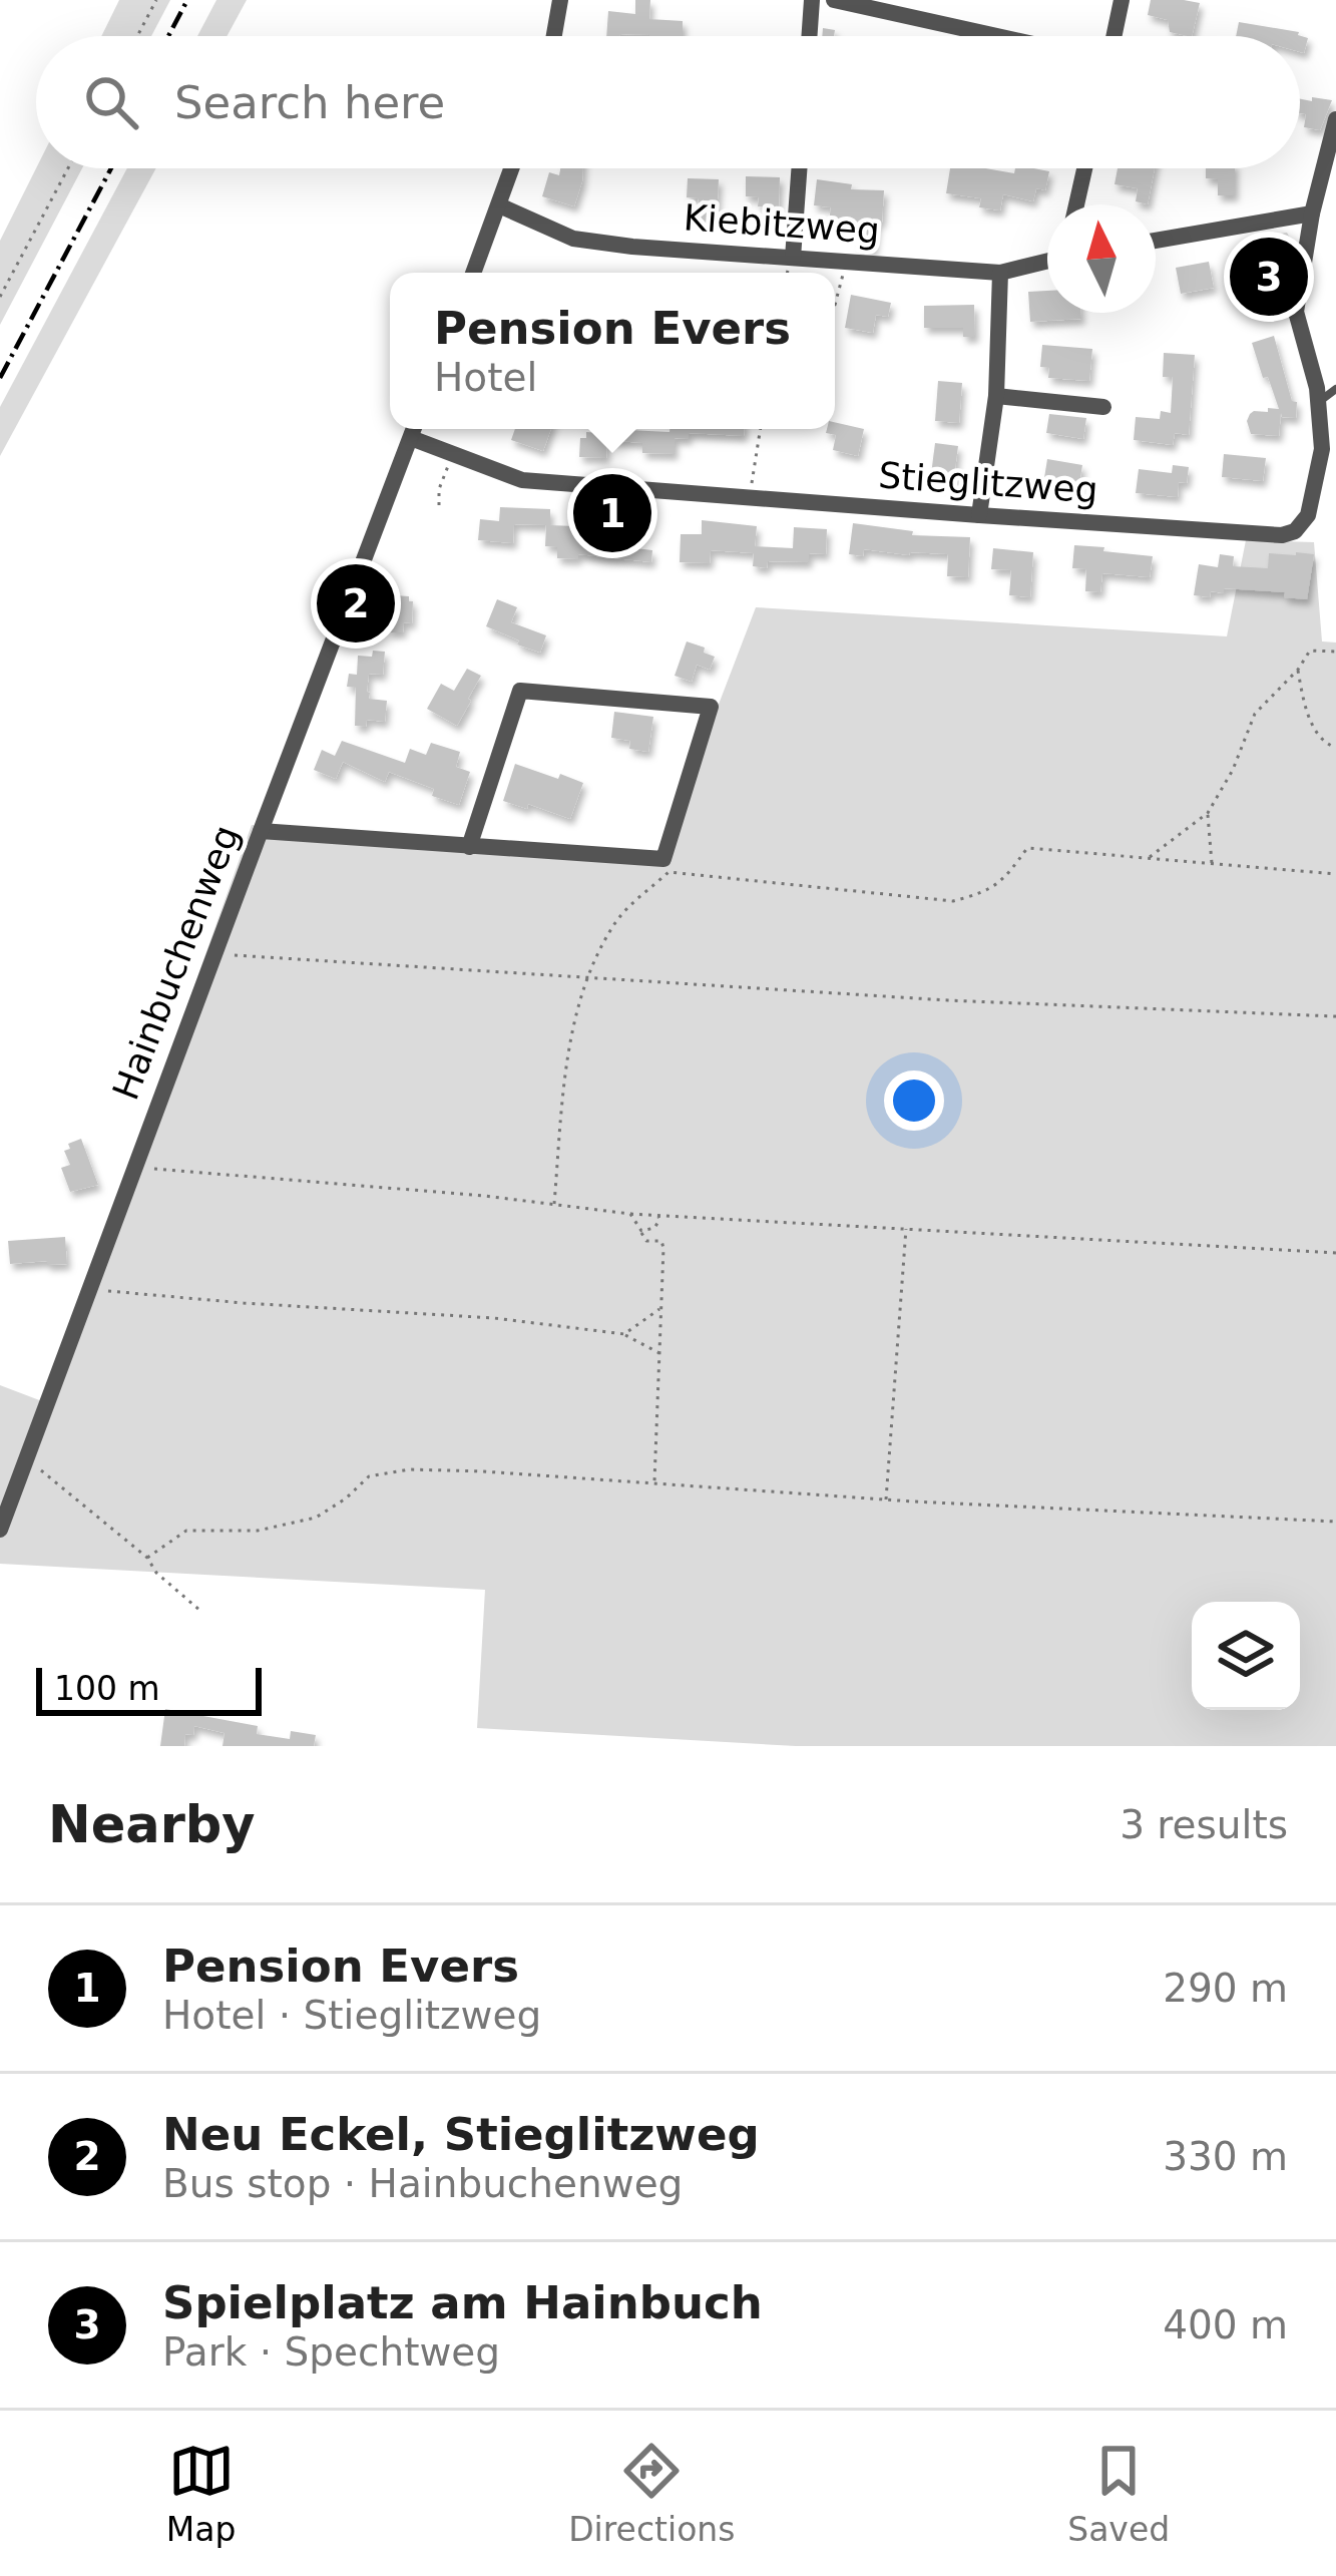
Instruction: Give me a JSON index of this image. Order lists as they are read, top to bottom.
{
  "streets": {
    "street": ["Kiebitzweg", "Stieglitzweg", "Hainbuchenweg"]
  },
  "crossings": [
    ["Stieglitzweg", "Hainbuchenweg"]
  ],
  "scale_bar": "100 m",
  "north": "top",
  "page": {
    "search": "Search here",
    "pins": ["3", "1", "2"],
    "popup": ["Pension Evers", "Hotel"],
    "scale": "100 m",
    "heading": ["Nearby", "3 results"],
    "list": [
      {
        "mark": "1",
        "name": "Pension Evers",
        "note": "Hotel · Stieglitzweg",
        "value": "290 m"
      },
      {
        "mark": "2",
        "name": "Neu Eckel, Stieglitzweg",
        "note": "Bus stop · Hainbuchenweg",
        "value": "330 m"
      },
      {
        "mark": "3",
        "name": "Spielplatz am Hainbuch",
        "note": "Park · Spechtweg",
        "value": "400 m"
      }
    ],
    "nav": ["Map", "Directions", "Saved"]
  }
}
